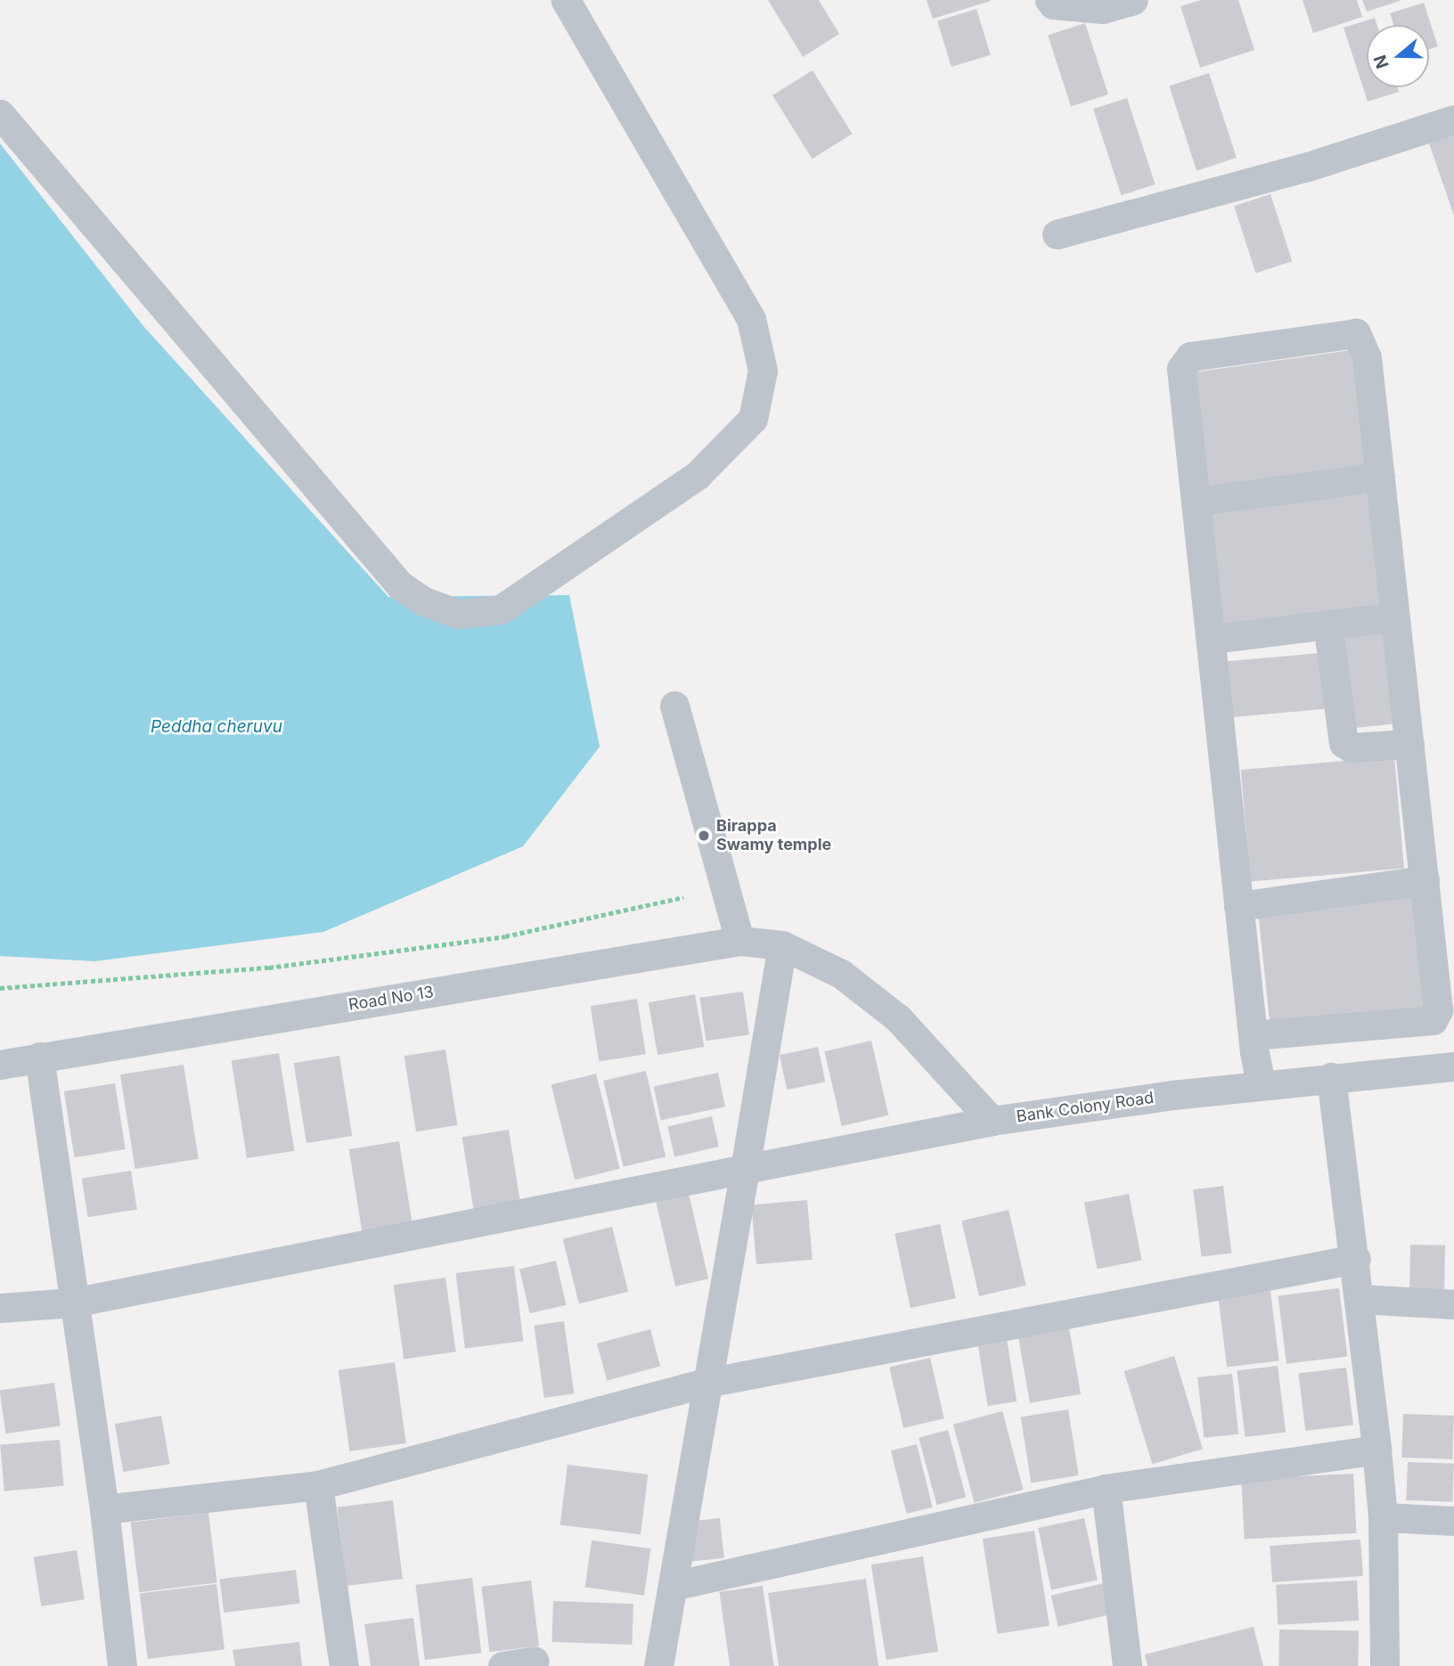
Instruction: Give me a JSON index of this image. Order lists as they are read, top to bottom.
{
  "streets": {
    "street": ["Road No 13", "Bank Colony Road"]
  },
  "water": ["Peddha cheruvu"],
  "places": ["Birappa Swamy temple"],
  "north": "left"
}
